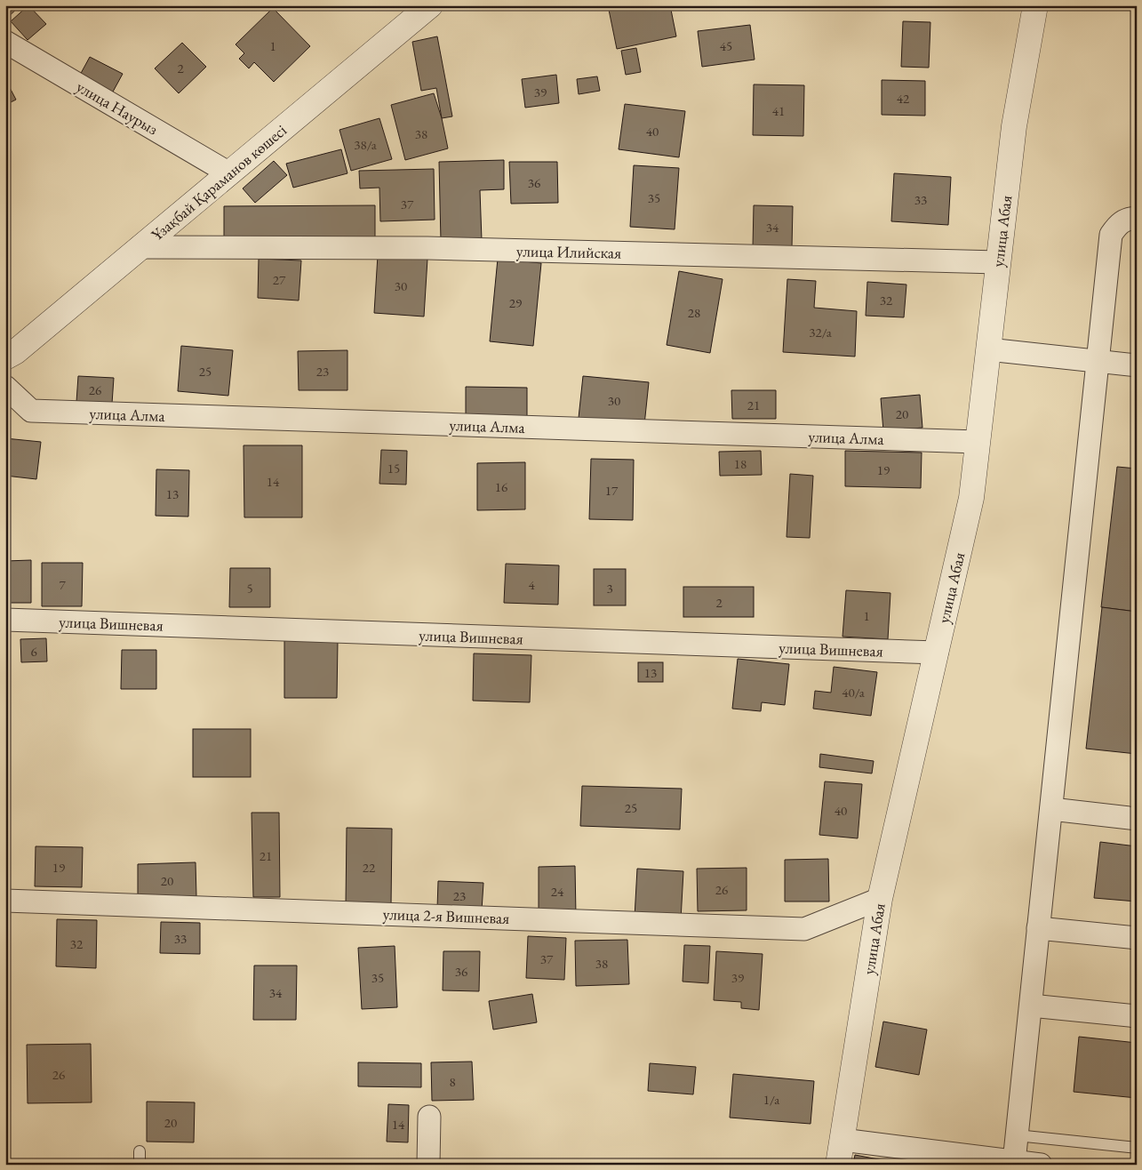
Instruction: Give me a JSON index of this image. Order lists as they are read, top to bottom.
{
  "streets": {
    "street": [
      "улица Наурыз",
      "Ұзақбай Қараманов көшесі",
      "улица Абая",
      "улица Илийская",
      "улица Алма",
      "улица Вишневая",
      "улица 2-я Вишневая"
    ]
  },
  "crossings": [
    ["улица Наурыз", "Ұзақбай Қараманов көшесі"],
    ["Ұзақбай Қараманов көшесі", "улица Илийская"],
    ["улица Абая", "улица Илийская"],
    ["улица Абая", "улица Алма"],
    ["улица Абая", "улица Вишневая"],
    ["улица Абая", "улица 2-я Вишневая"]
  ],
  "house_numbers": [
    "1",
    "45",
    "2",
    "39",
    "42",
    "41",
    "40",
    "38",
    "38/а",
    "36",
    "35",
    "33",
    "37",
    "34",
    "27",
    "30",
    "32",
    "29",
    "28",
    "32/а",
    "25",
    "23",
    "26",
    "30",
    "21",
    "20",
    "18",
    "15",
    "19",
    "14",
    "16",
    "17",
    "13",
    "7",
    "4",
    "5",
    "3",
    "2",
    "1",
    "6",
    "13",
    "40/а",
    "25",
    "40",
    "21",
    "19",
    "22",
    "20",
    "26",
    "24",
    "23",
    "33",
    "32",
    "37",
    "38",
    "36",
    "35",
    "39",
    "34",
    "26",
    "8",
    "1/а",
    "20",
    "14"
  ]
}
